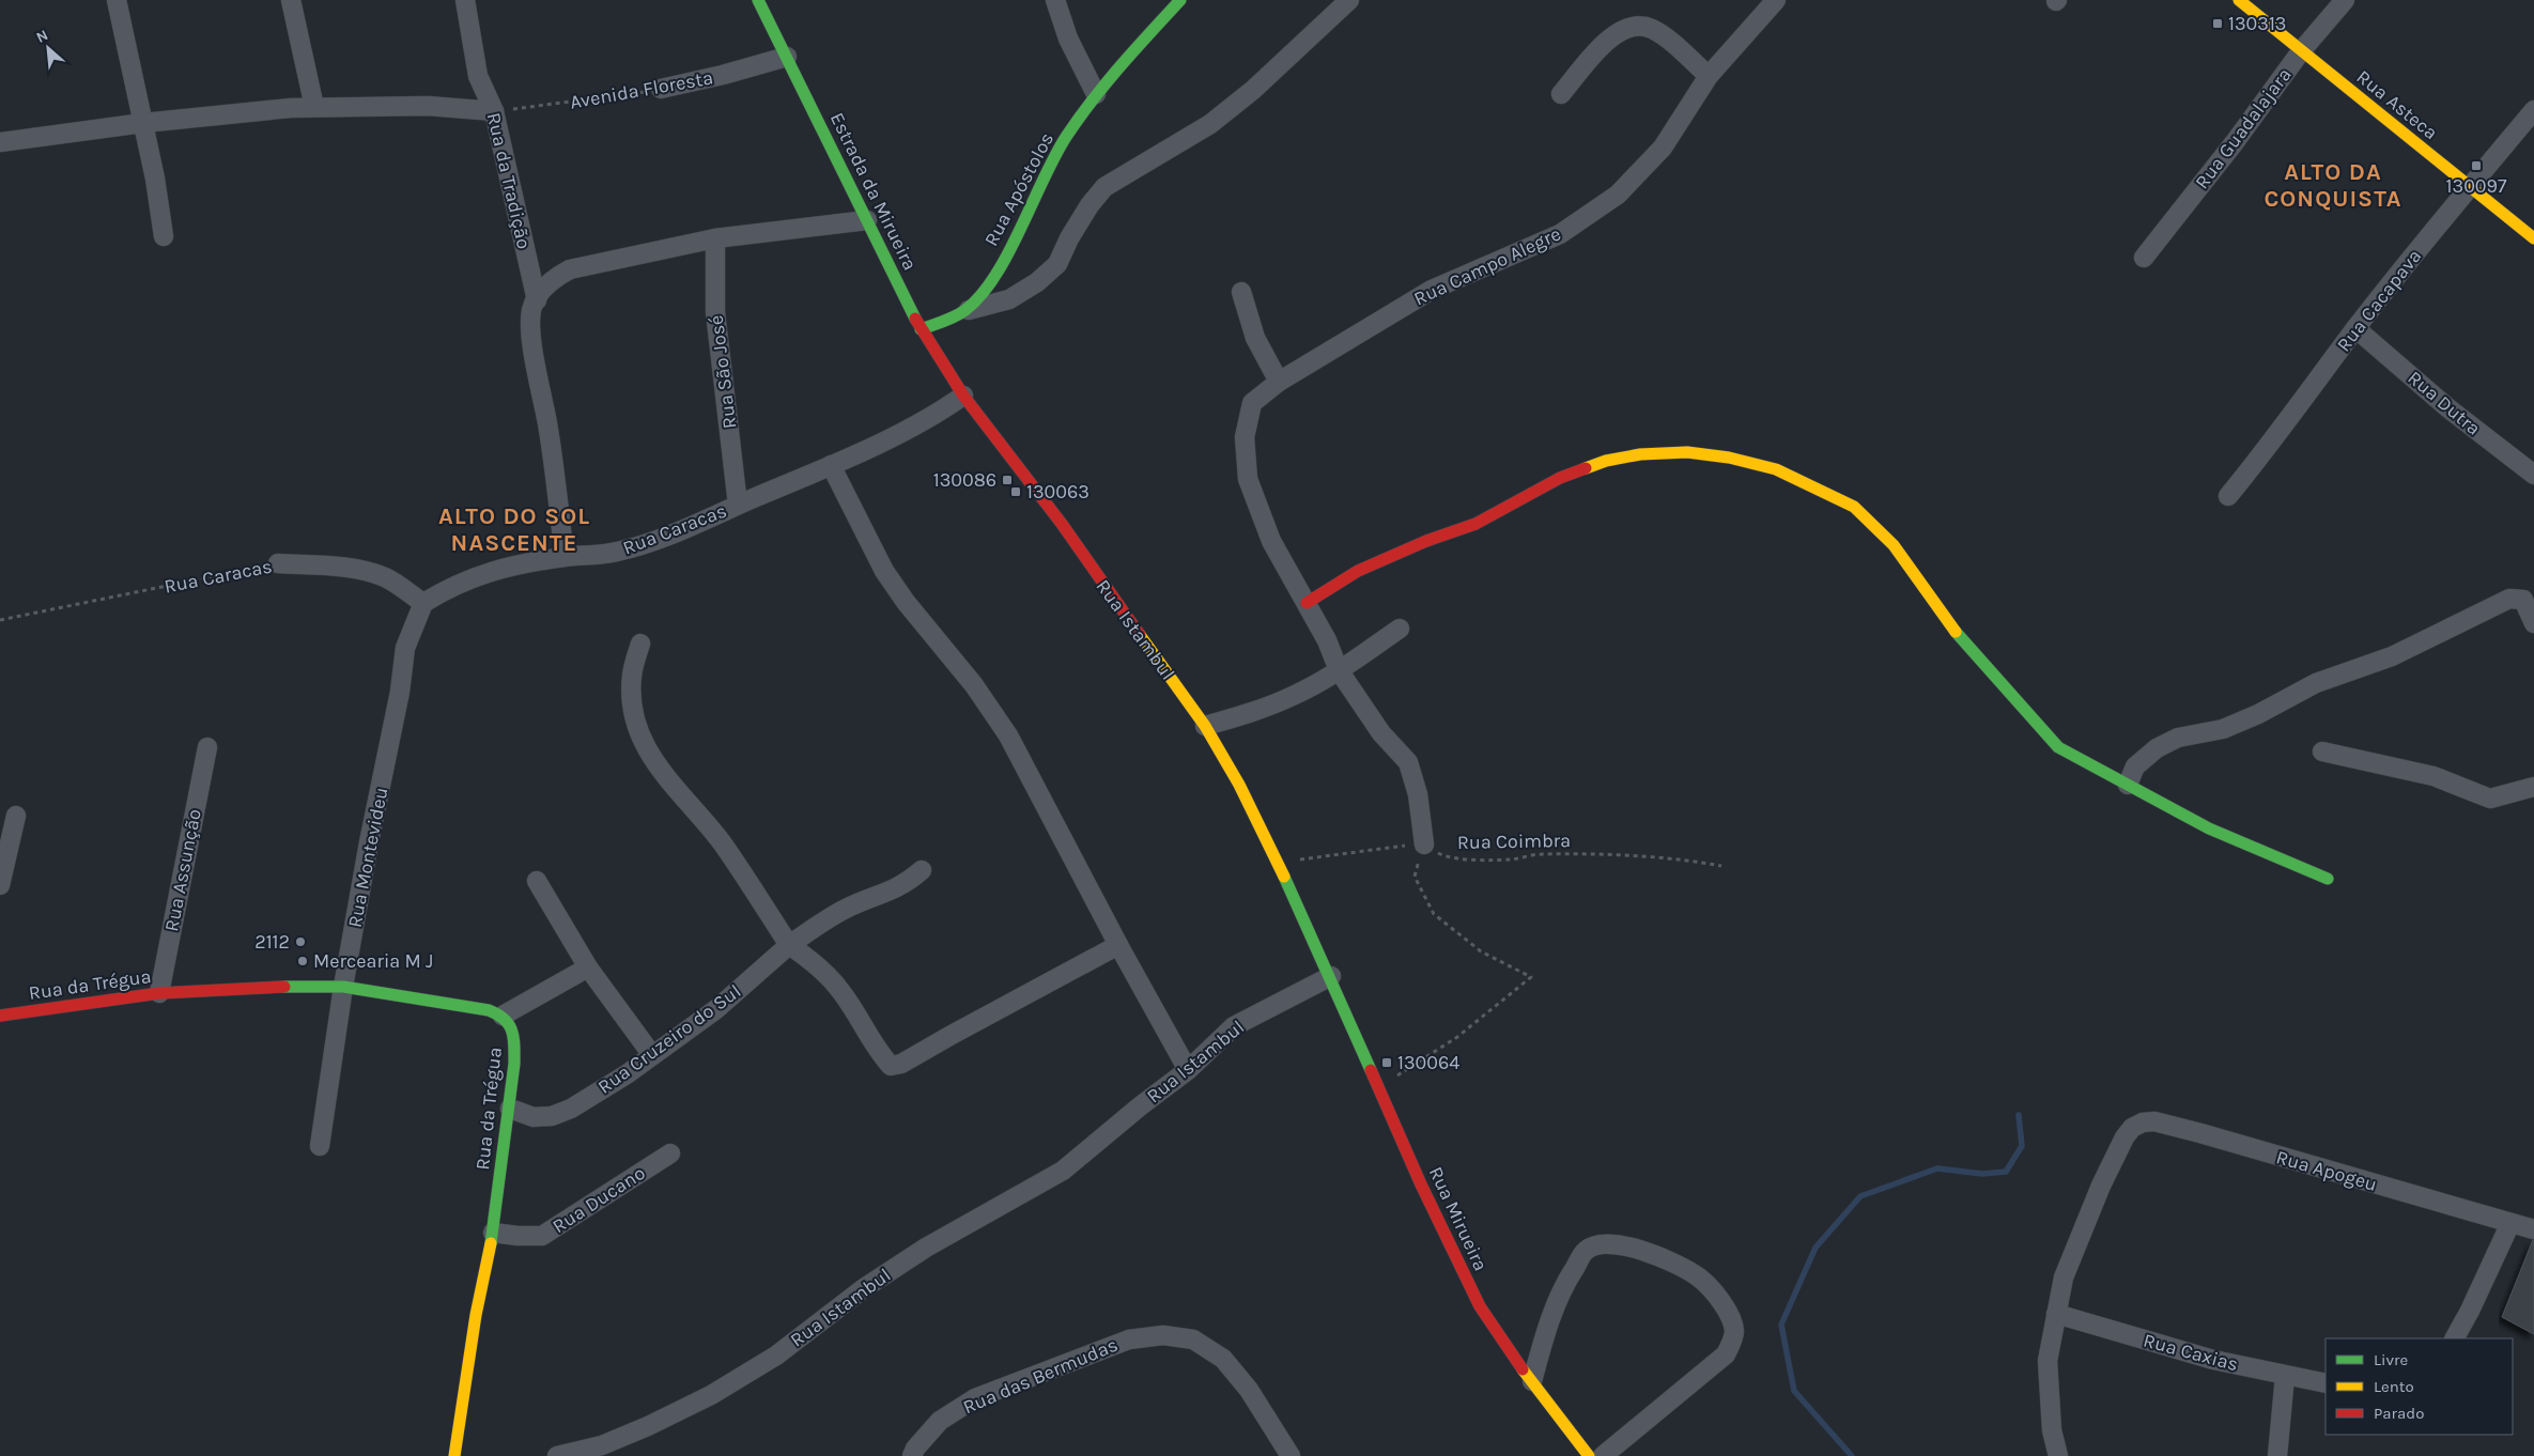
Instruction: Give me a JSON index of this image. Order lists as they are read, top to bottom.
{
  "streets": {
    "street": [
      "Avenida Floresta",
      "Rua Asteca",
      "Rua Guadalajara",
      "Rua da Tradição",
      "Rua Apóstolos",
      "Estrada da Mirueira",
      "Rua Campo Alegre",
      "Rua Cacapava",
      "Rua São José",
      "Rua Dutra",
      "Rua Caracas",
      "Rua Istambul",
      "Rua Montevideu",
      "Rua Assunção",
      "Rua da Trégua",
      "Rua Cruzeiro do Sul",
      "Rua Apogeu",
      "Rua Ducano",
      "Rua Mirueira",
      "Rua Caxias",
      "Rua das Bermudas"
    ],
    "path": ["Rua Coimbra"]
  },
  "crossings": [
    ["Avenida Floresta", "Rua da Tradição"],
    ["Avenida Floresta", "Estrada da Mirueira"],
    ["Rua Asteca", "Rua Guadalajara"],
    ["Rua Asteca", "Rua Cacapava"],
    ["Rua Apóstolos", "Estrada da Mirueira"],
    ["Estrada da Mirueira", "Rua Caracas"],
    ["Estrada da Mirueira", "Rua Istambul"],
    ["Rua Cacapava", "Rua Dutra"],
    ["Rua São José", "Rua Caracas"],
    ["Rua Caracas", "Rua Istambul"],
    ["Rua Caracas", "Rua Montevideu"],
    ["Rua Istambul", "Rua Mirueira"],
    ["Rua Montevideu", "Rua da Trégua"],
    ["Rua Assunção", "Rua da Trégua"],
    ["Rua da Trégua", "Rua Cruzeiro do Sul"],
    ["Rua da Trégua", "Rua Ducano"],
    ["Rua Apogeu", "Rua Caxias"]
  ],
  "districts": ["ALTO DA CONQUISTA", "ALTO DO SOL NASCENTE"],
  "places": {
    "transit": [
      "130313",
      "130097",
      "130086",
      "130063",
      "130064"
    ],
    "other": ["2112", "Mercearia M J"]
  },
  "legend": ["Livre", "Lento", "Parado"],
  "north": "top left"
}
